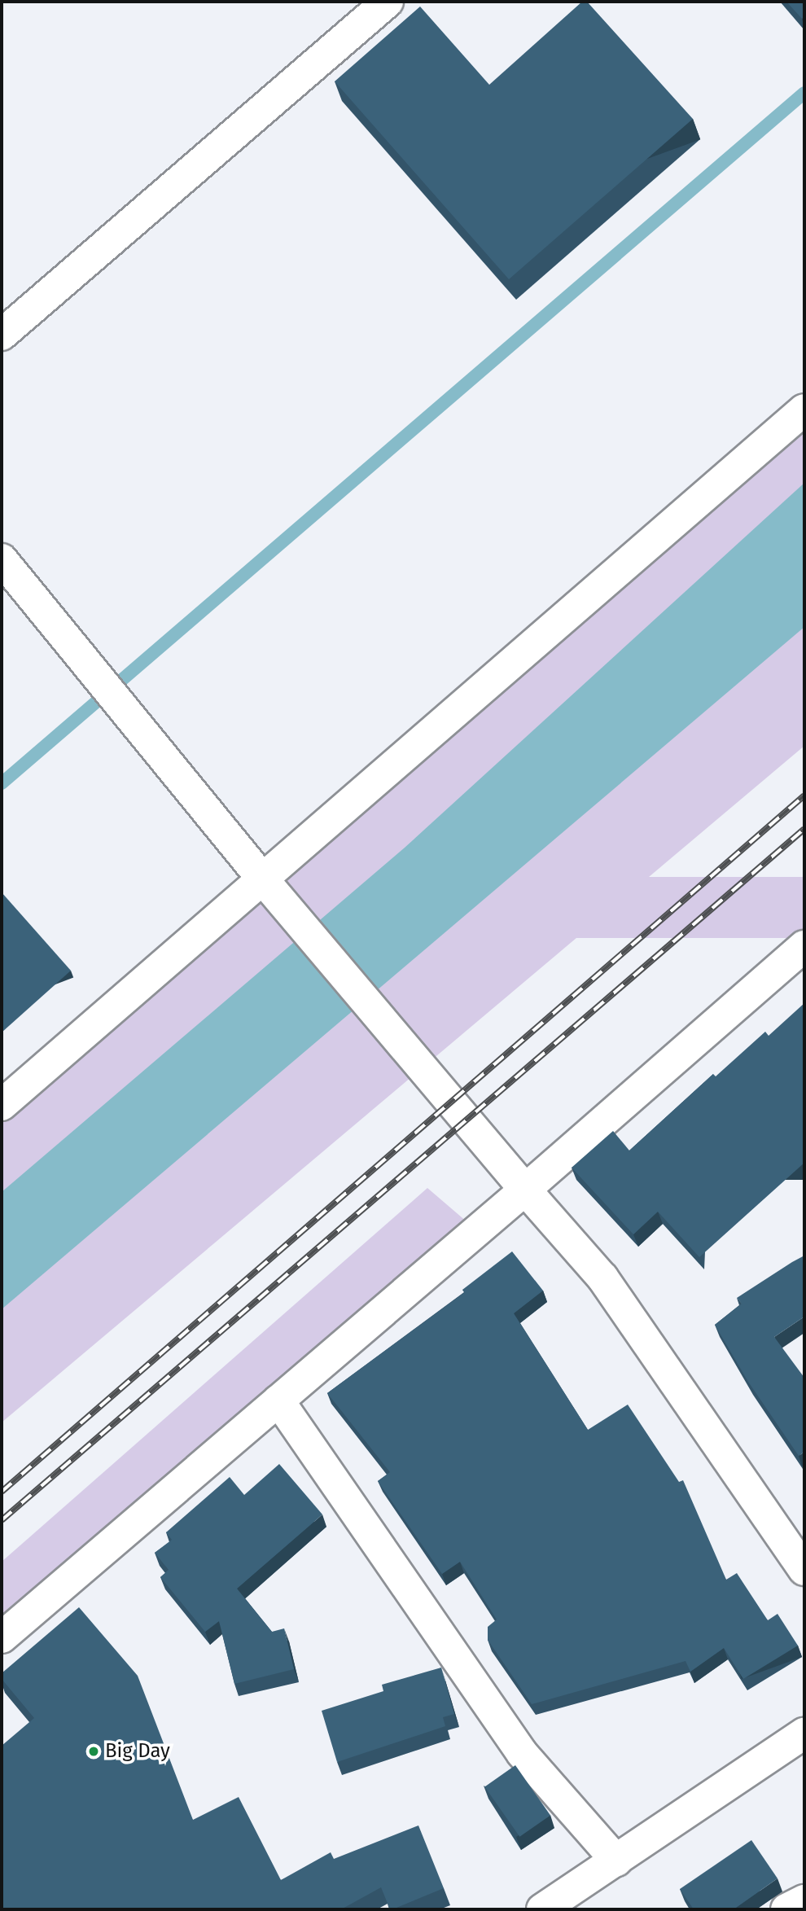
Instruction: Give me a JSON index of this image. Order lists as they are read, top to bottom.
{
  "places": ["Big Day"]
}
